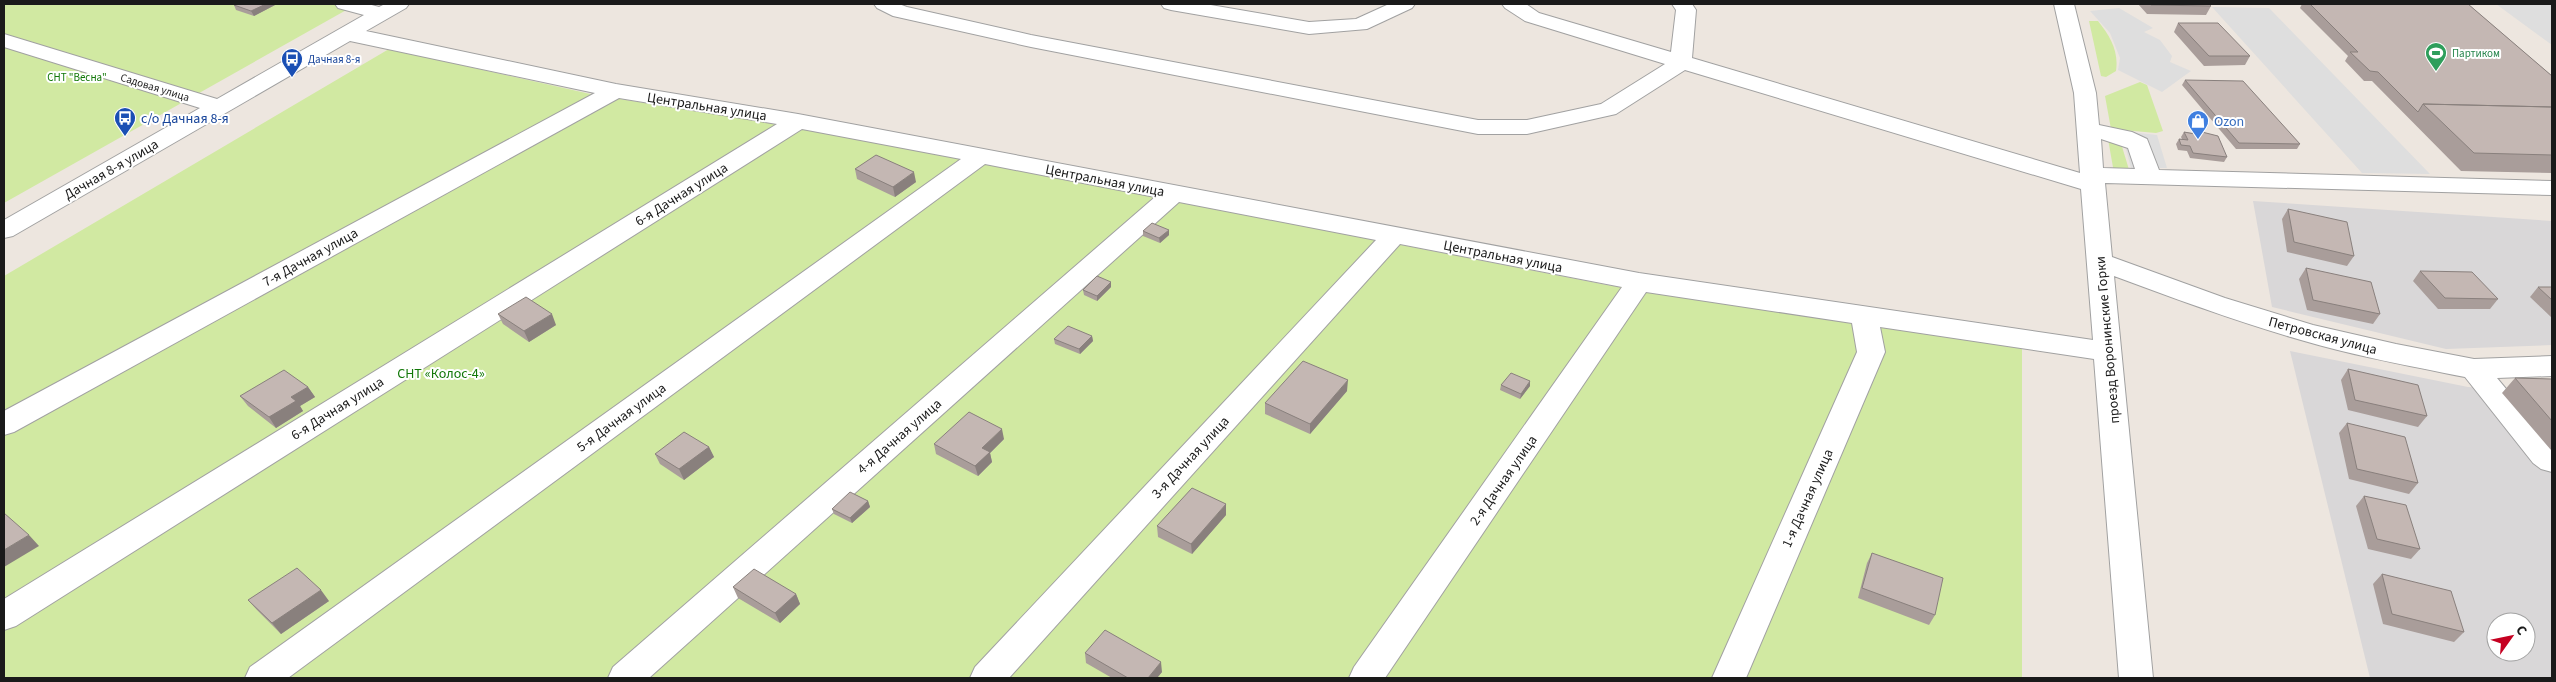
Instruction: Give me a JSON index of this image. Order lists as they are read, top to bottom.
{
  "streets": {
    "street": [
      "Садовая улица",
      "Центральная улица",
      "Дачная 8-я улица",
      "6-я Дачная улица",
      "7-я Дачная улица",
      "Петровская улица",
      "проезд Воронинские Горки",
      "5-я Дачная улица",
      "4-я Дачная улица",
      "3-я Дачная улица",
      "2-я Дачная улица",
      "1-я Дачная улица"
    ]
  },
  "crossings": [
    ["Садовая улица", "Дачная 8-я улица"],
    ["Центральная улица", "Дачная 8-я улица"],
    ["Центральная улица", "6-я Дачная улица"],
    ["Центральная улица", "7-я Дачная улица"],
    ["Центральная улица", "проезд Воронинские Горки"],
    ["Центральная улица", "5-я Дачная улица"],
    ["Центральная улица", "4-я Дачная улица"],
    ["Центральная улица", "3-я Дачная улица"],
    ["Центральная улица", "2-я Дачная улица"],
    ["Центральная улица", "1-я Дачная улица"],
    ["Петровская улица", "проезд Воронинские Горки"]
  ],
  "parks": ["СНТ \"Весна\"", "СНТ «Колос-4»"],
  "places": {
    "sports": ["Партиком"],
    "bus stop": ["Дачная 8-я", "с/о Дачная 8-я"],
    "shop": ["Ozon"]
  },
  "north": "top right"
}
